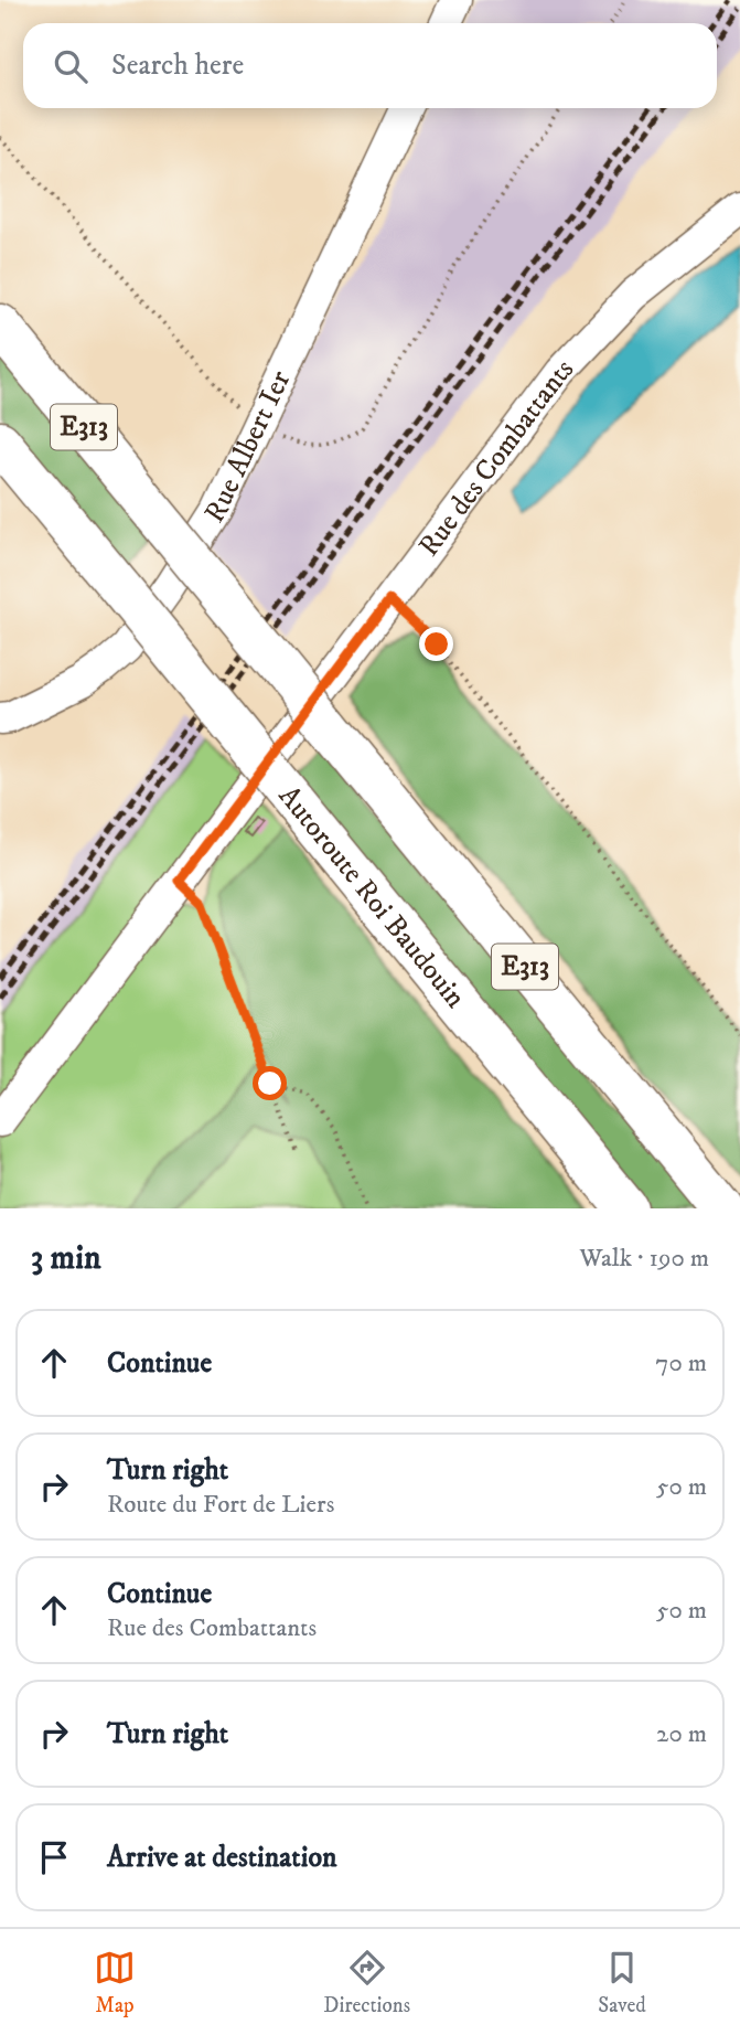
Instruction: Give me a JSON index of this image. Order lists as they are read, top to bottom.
{
  "streets": {
    "highway": ["E313", "Autoroute Roi Baudouin"],
    "street": ["Rue Albert Ier", "Rue des Combattants"]
  },
  "page": {
    "search": "Search here",
    "heading": ["3 min", "Walk · 190 m"],
    "list": [
      ["Continue", "70 m"],
      ["Turn right", "Route du Fort de Liers", "50 m"],
      ["Continue", "Rue des Combattants", "50 m"],
      ["Turn right", "20 m"],
      "Arrive at destination"
    ],
    "nav": ["Map", "Directions", "Saved"]
  }
}
